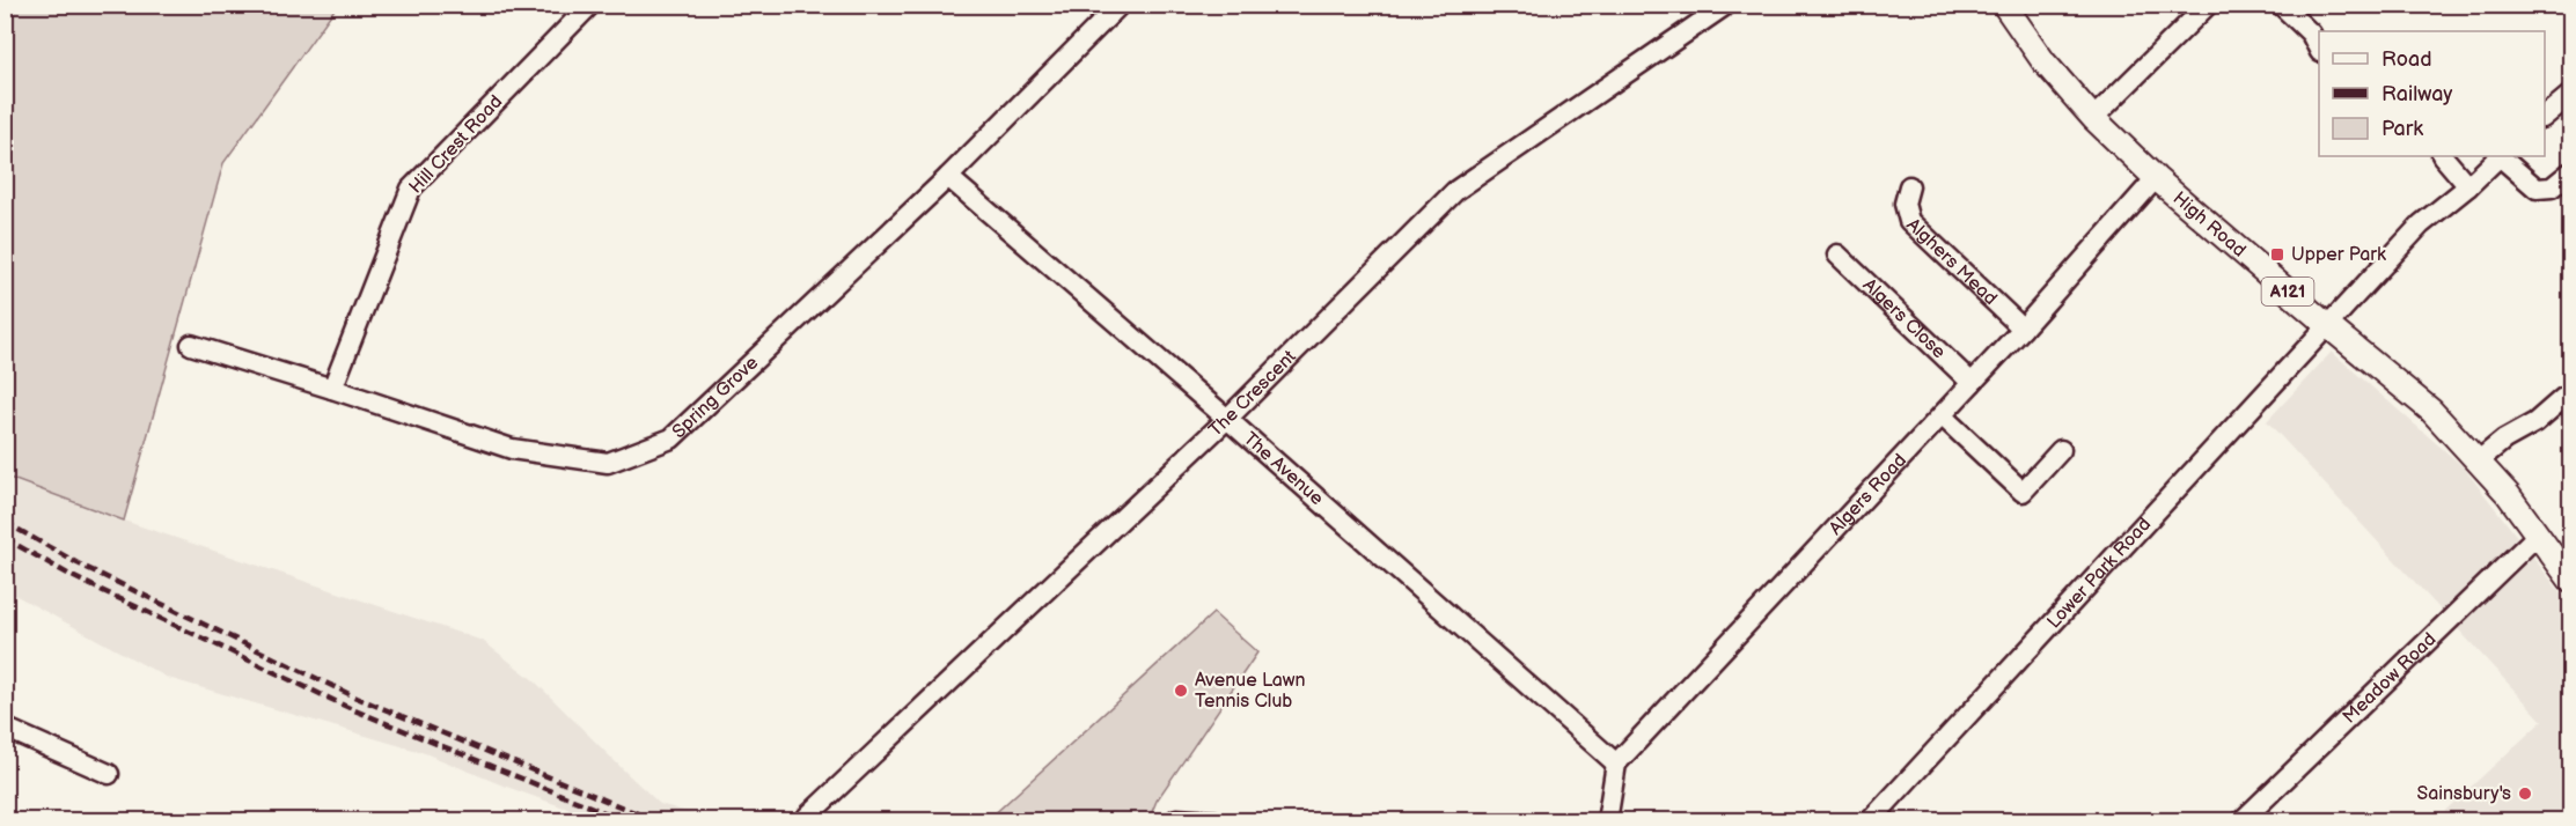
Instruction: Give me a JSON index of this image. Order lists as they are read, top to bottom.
{
  "streets": {
    "main road": ["High Road", "A121"],
    "street": [
      "Hill Crest Road",
      "Alghers Mead",
      "Algers Close",
      "The Crescent",
      "Spring Grove",
      "The Avenue",
      "Algers Road",
      "Lower Park Road",
      "Meadow Road"
    ]
  },
  "crossings": [
    ["Hill Crest Road", "Spring Grove"],
    ["High Road", "Algers Road"],
    ["High Road", "Lower Park Road"],
    ["High Road", "Meadow Road"],
    ["Alghers Mead", "Algers Road"],
    ["Algers Close", "Algers Road"],
    ["The Crescent", "The Avenue"],
    ["Spring Grove", "The Avenue"],
    ["The Avenue", "Algers Road"]
  ],
  "places": {
    "transit": ["Upper Park"],
    "other": ["Avenue Lawn Tennis Club", "Sainsbury's"]
  },
  "legend": ["Road", "Railway", "Park"]
}
